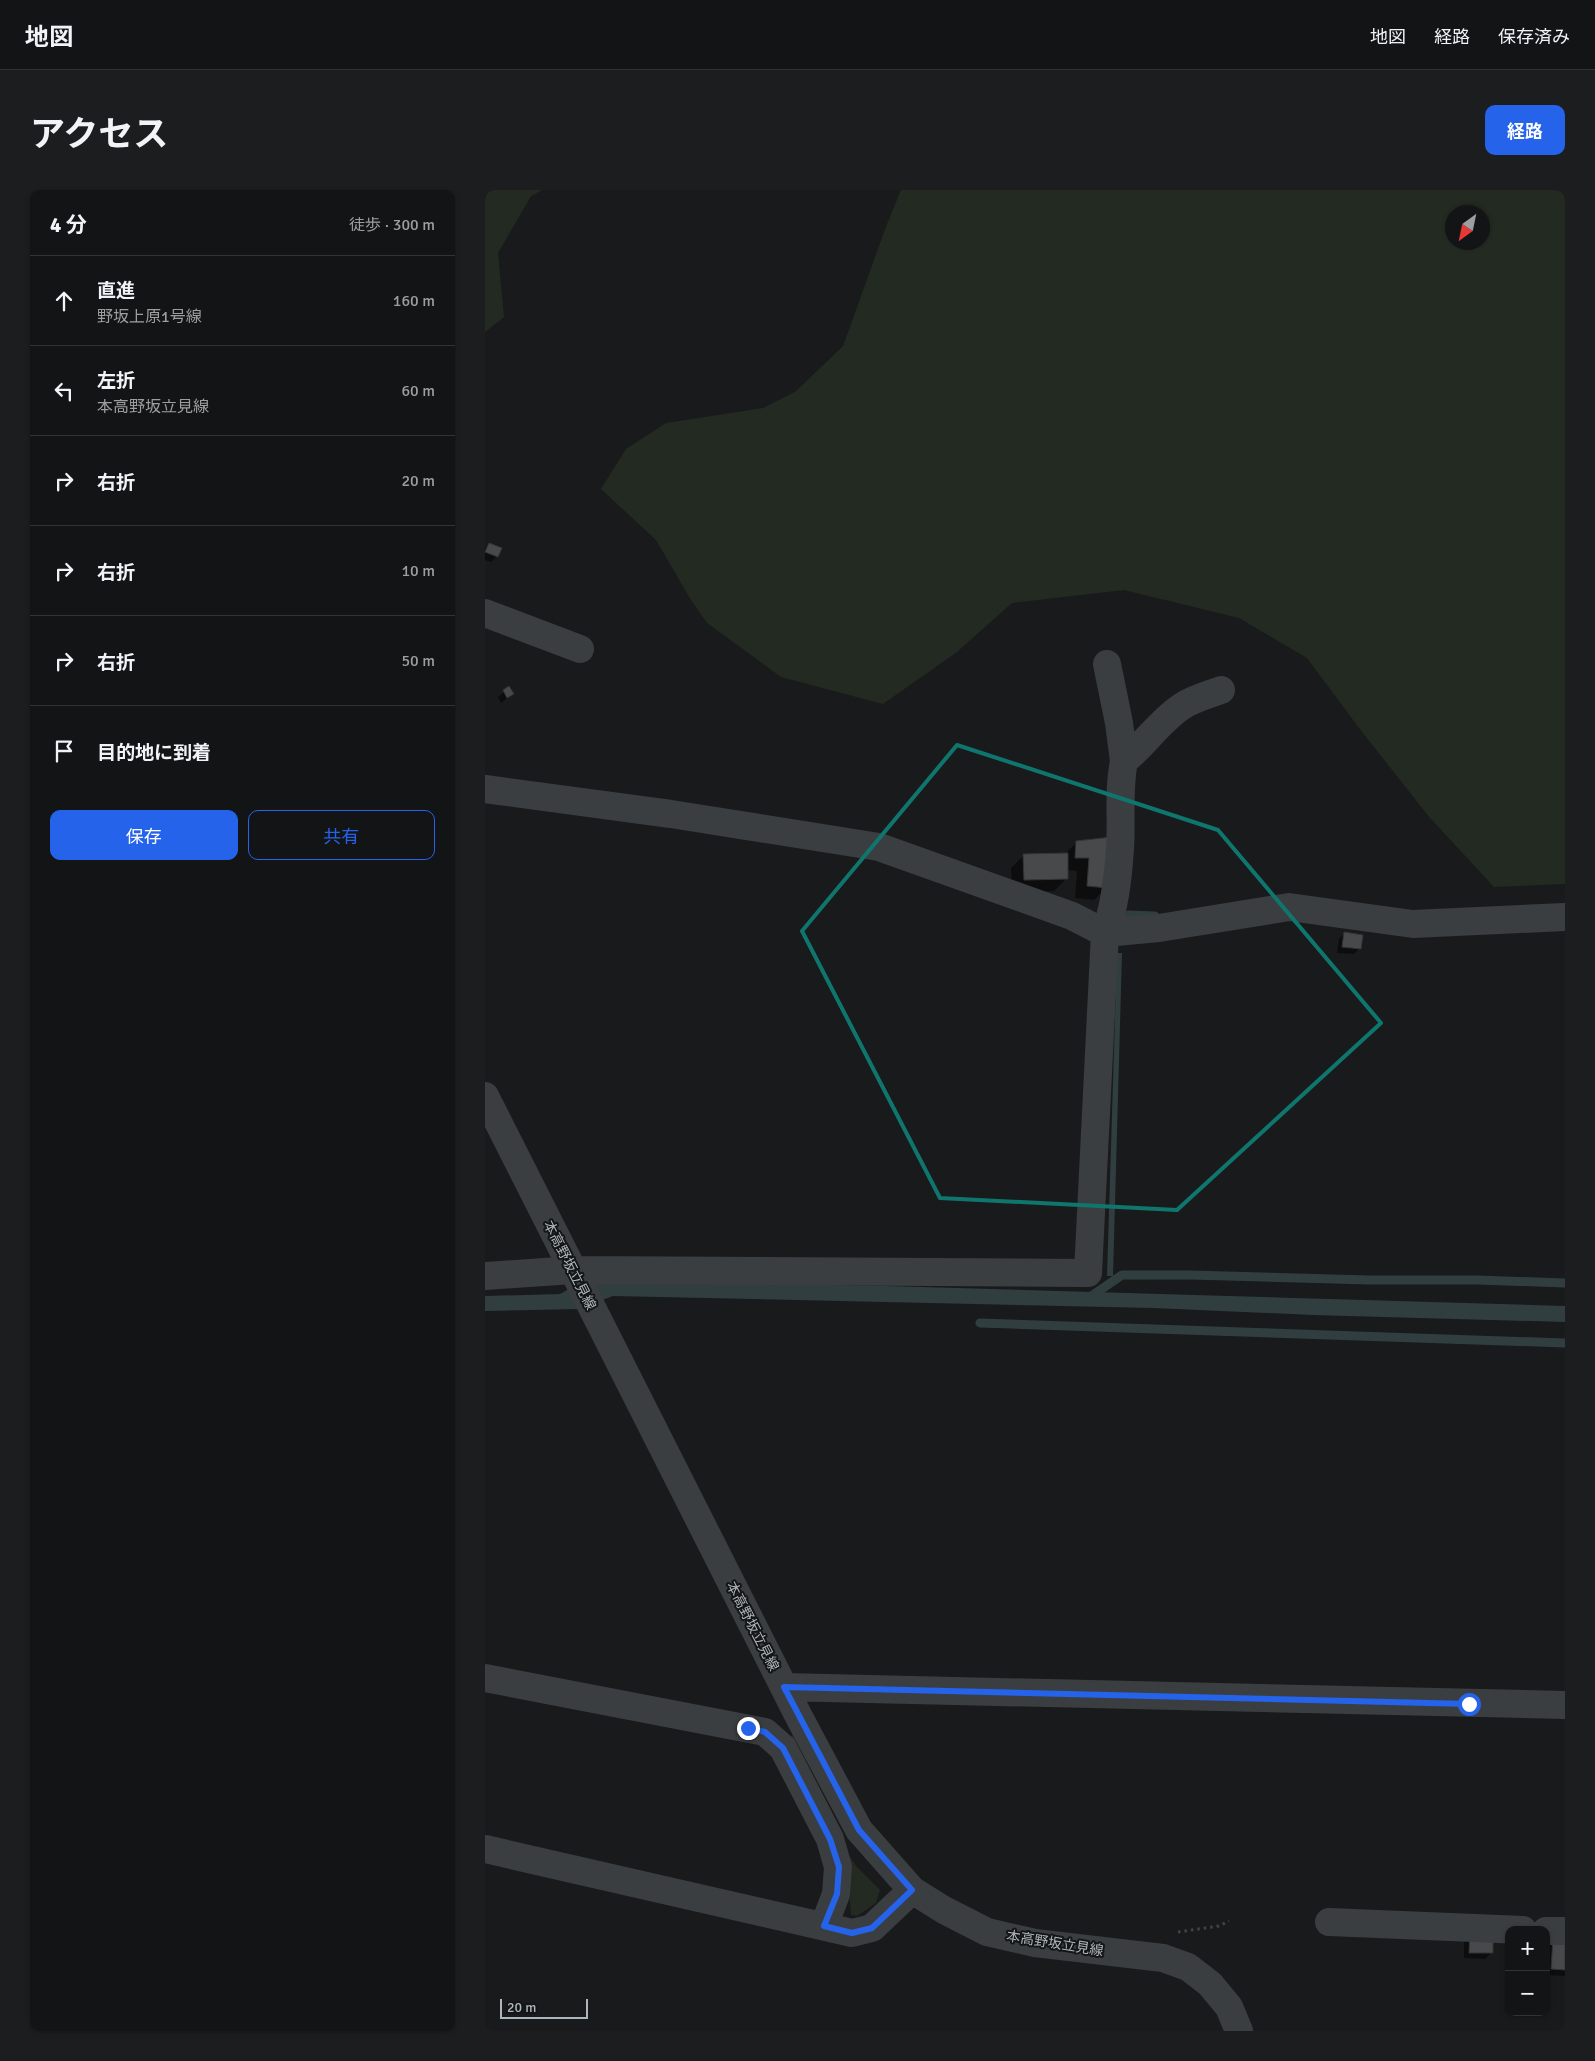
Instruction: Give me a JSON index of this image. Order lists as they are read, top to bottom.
{
  "streets": {
    "street": ["本高野坂立見線"]
  },
  "scale_bar": "20 m",
  "north": "bottom left",
  "page": {
    "header": "地図",
    "nav": ["地図", "経路", "保存済み"],
    "title": "アクセス",
    "buttons": [
      "経路",
      ["保存", "共有"]
    ],
    "heading": ["4 分", "徒歩 · 300 m"],
    "list": [
      ["直進", "野坂上原1号線", "160 m"],
      ["左折", "本高野坂立見線", "60 m"],
      ["右折", "20 m"],
      ["右折", "10 m"],
      ["右折", "50 m"],
      "目的地に到着"
    ],
    "map_buttons": ["+", "−"],
    "scale": "20 m"
  }
}
